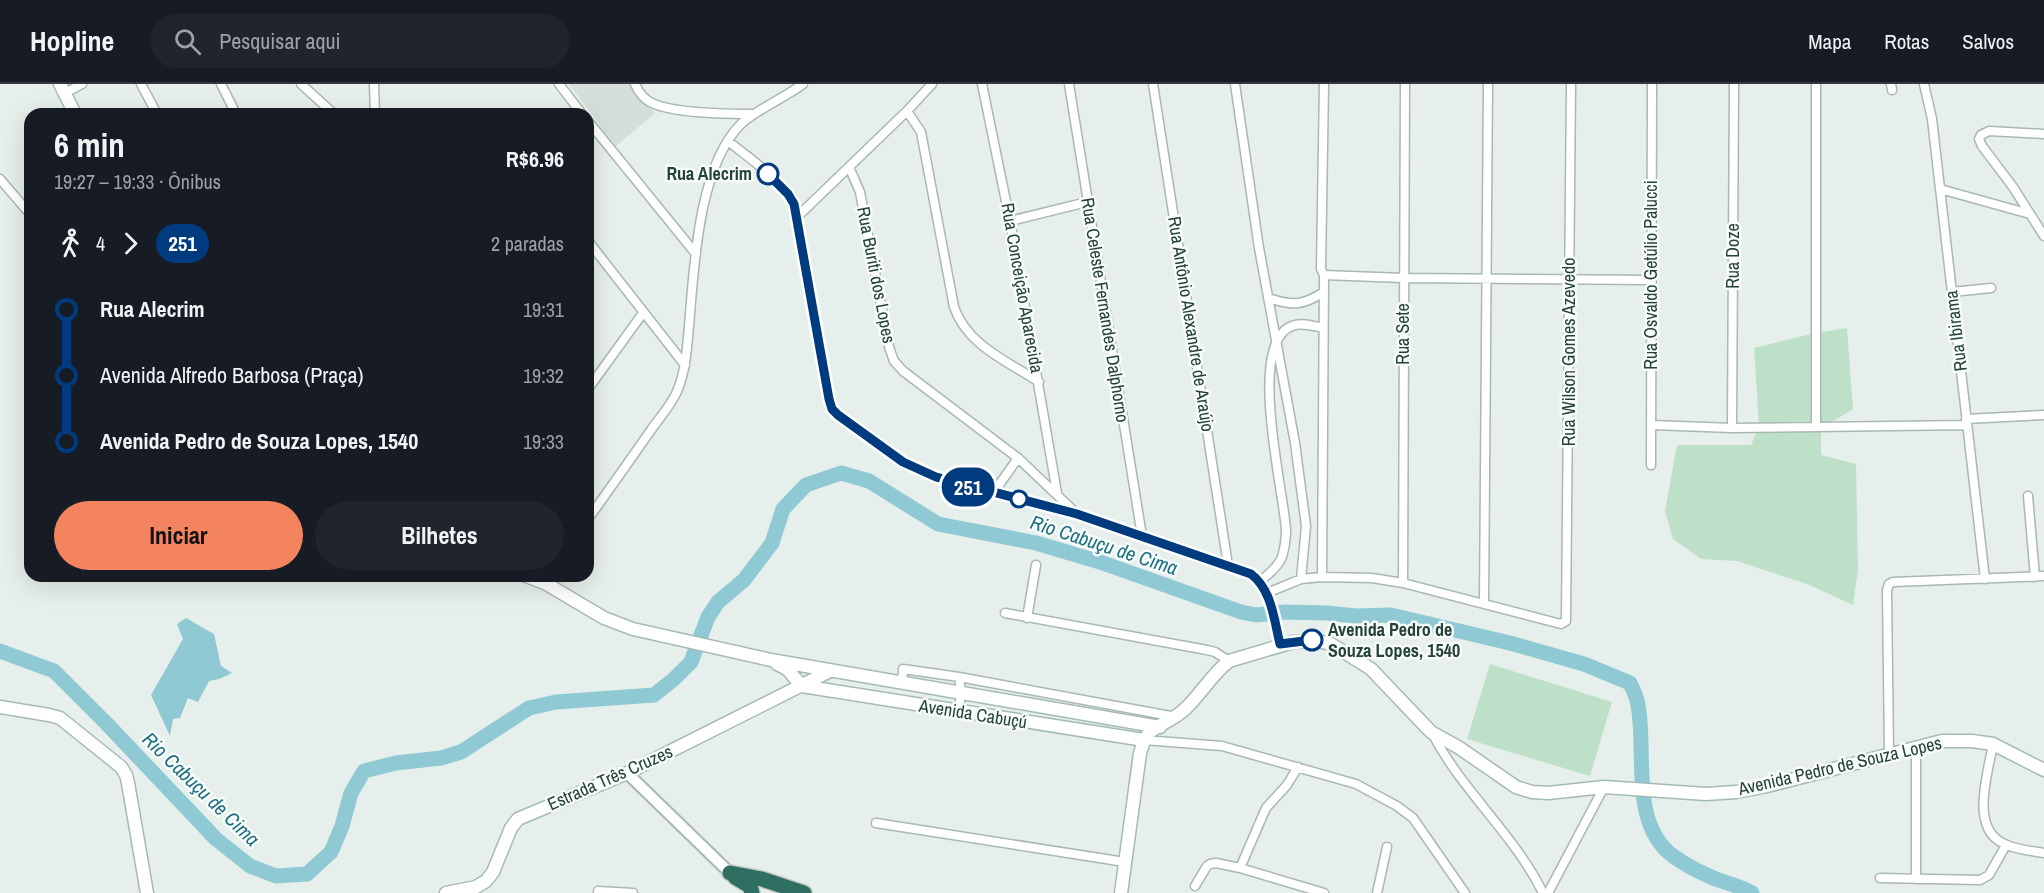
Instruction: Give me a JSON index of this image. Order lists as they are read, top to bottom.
{
  "streets": {
    "main road": ["Avenida Cabuçú", "Avenida Pedro de Souza Lopes", "Estrada Três Cruzes"],
    "street": [
      "Rua Doze",
      "Rua Buriti dos Lopes",
      "Rua Osvaldo Getúlio Palucci",
      "Rua Conceição Aparecida",
      "Rua Celeste Fernandes Dalphorno",
      "Rua Antônio Alexandre de Araújo",
      "Rua Ibirama",
      "Rua Sete",
      "Rua Wilson Gomes Azevedo"
    ]
  },
  "crossings": [
    ["Rua Buriti dos Lopes", "Rua Conceição Aparecida"],
    ["Avenida Cabuçú", "Estrada Três Cruzes"]
  ],
  "water": ["Rio Cabuçu de Cima"],
  "places": ["Rua Alecrim", "Avenida Pedro de Souza Lopes, 1540"],
  "lines": ["bus line 251"],
  "page": {
    "header": "Hopline",
    "search": "Pesquisar aqui",
    "nav": ["Mapa", "Rotas", "Salvos"],
    "on_map": "251",
    "heading": ["6 min", "19:27 – 19:33 · Ônibus", "R$6.96"],
    "legs": ["4", "251", "2 paradas"],
    "list": [
      {
        "name": "Rua Alecrim",
        "value": "19:31"
      },
      {
        "name": "Avenida Alfredo Barbosa (Praça)",
        "value": "19:32"
      },
      {
        "name": "Avenida Pedro de Souza Lopes, 1540",
        "value": "19:33"
      }
    ],
    "buttons": ["Iniciar", "Bilhetes"]
  }
}
